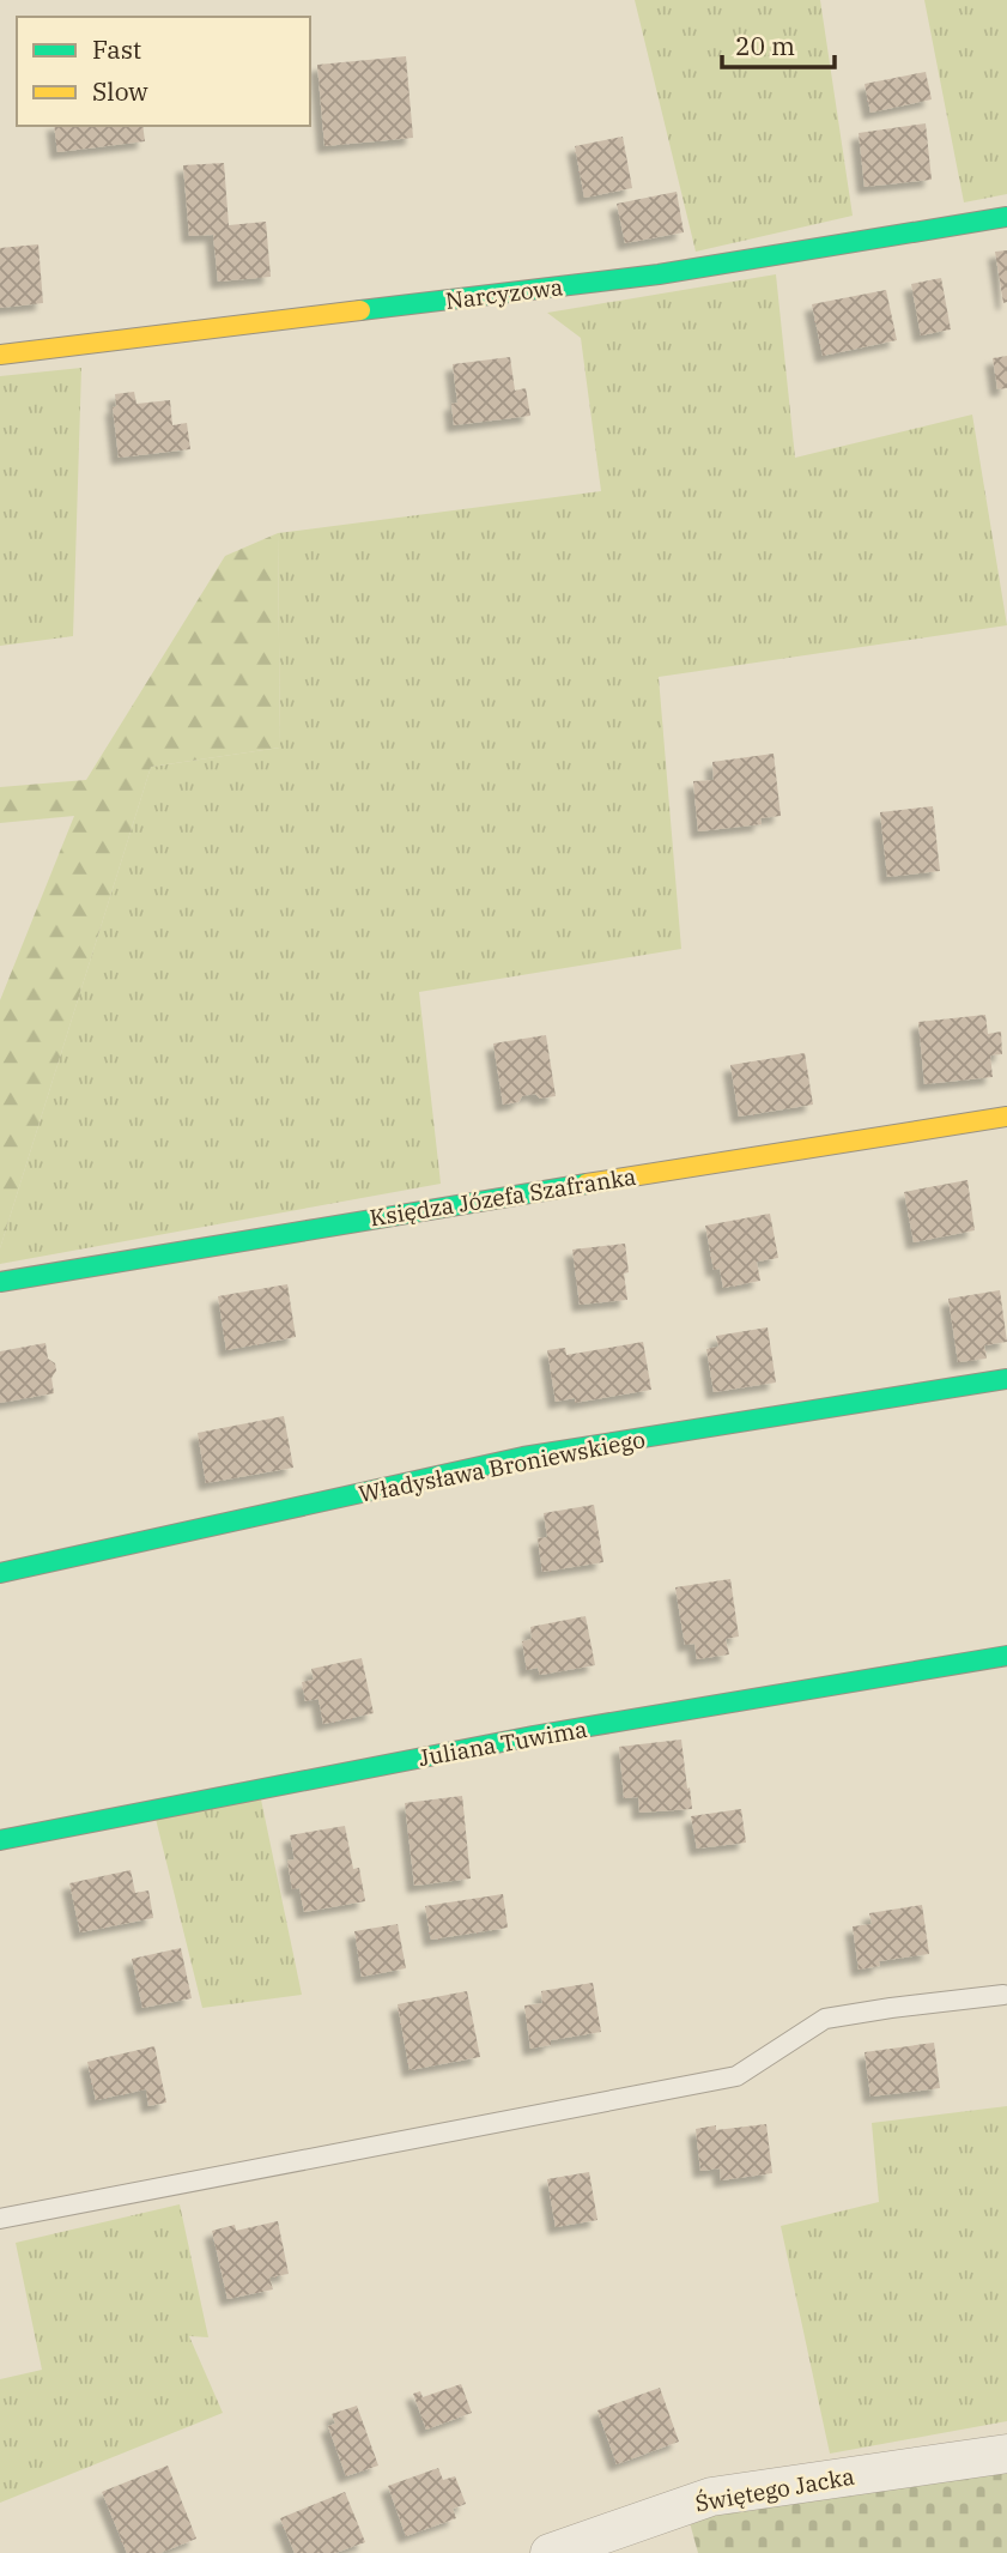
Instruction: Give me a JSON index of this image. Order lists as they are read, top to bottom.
{
  "streets": {
    "street": [
      "Narcyzowa",
      "Księdza Józefa Szafranka",
      "Władysława Broniewskiego",
      "Juliana Tuwima",
      "Świętego Jacka"
    ]
  },
  "legend": ["Fast", "Slow"],
  "scale_bar": "20 m"
}
